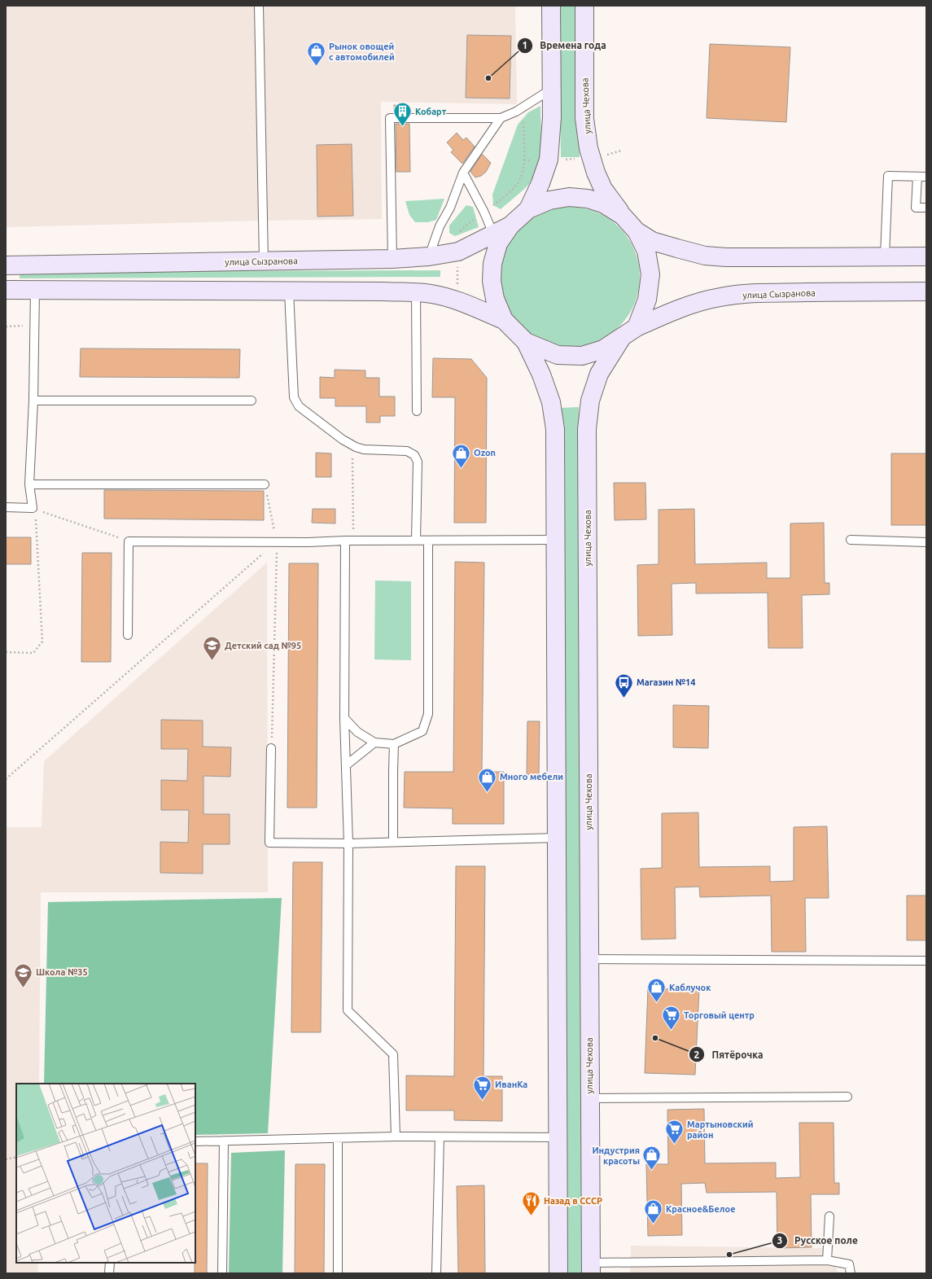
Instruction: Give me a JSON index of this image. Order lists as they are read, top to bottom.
{
  "streets": {
    "main road": ["улица Чехова", "улица Сызранова"]
  },
  "crossings": [
    ["улица Чехова", "улица Сызранова"]
  ],
  "places": {
    "shop": [
      "Рынок овощей с автомобилей",
      "Ozon",
      "Много мебели",
      "Каблучок",
      "Индустрия красоты",
      "Красное&Белое"
    ],
    "other": ["Времена года", "Пятёрочка", "Русское поле"],
    "building": ["Кобарт"],
    "school or university": ["Детский сад №95", "Школа №35"],
    "bus stop": ["Магазин №14"],
    "supermarket": ["Торговый центр", "ИванКа", "Мартыновский район"],
    "restaurant": ["Назад в СССР"]
  }
}
